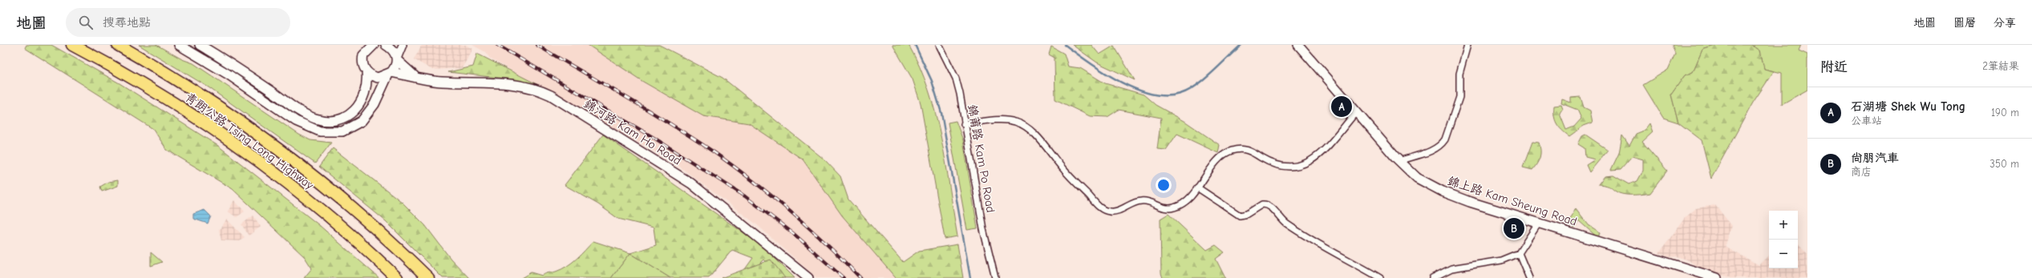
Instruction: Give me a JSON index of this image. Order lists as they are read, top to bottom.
{
  "streets": {
    "highway": ["青朗公路 Tsing Long Highway"],
    "main road": ["錦河路 Kam Ho Road", "錦上路 Kam Sheung Road"],
    "street": ["錦莆路 Kam Po Road"]
  },
  "page": {
    "header": "地圖",
    "search": "搜尋地點",
    "nav": ["地圖", "圖層", "分享"],
    "heading": ["附近", "2筆結果"],
    "list": [
      {
        "mark": "A",
        "name": "石湖塘 Shek Wu Tong",
        "note": "公車站",
        "value": "190 m"
      },
      {
        "mark": "B",
        "name": "尚朋汽車",
        "note": "商店",
        "value": "350 m"
      }
    ],
    "pins": ["A", "B"],
    "map_buttons": ["+", "−"]
  }
}
